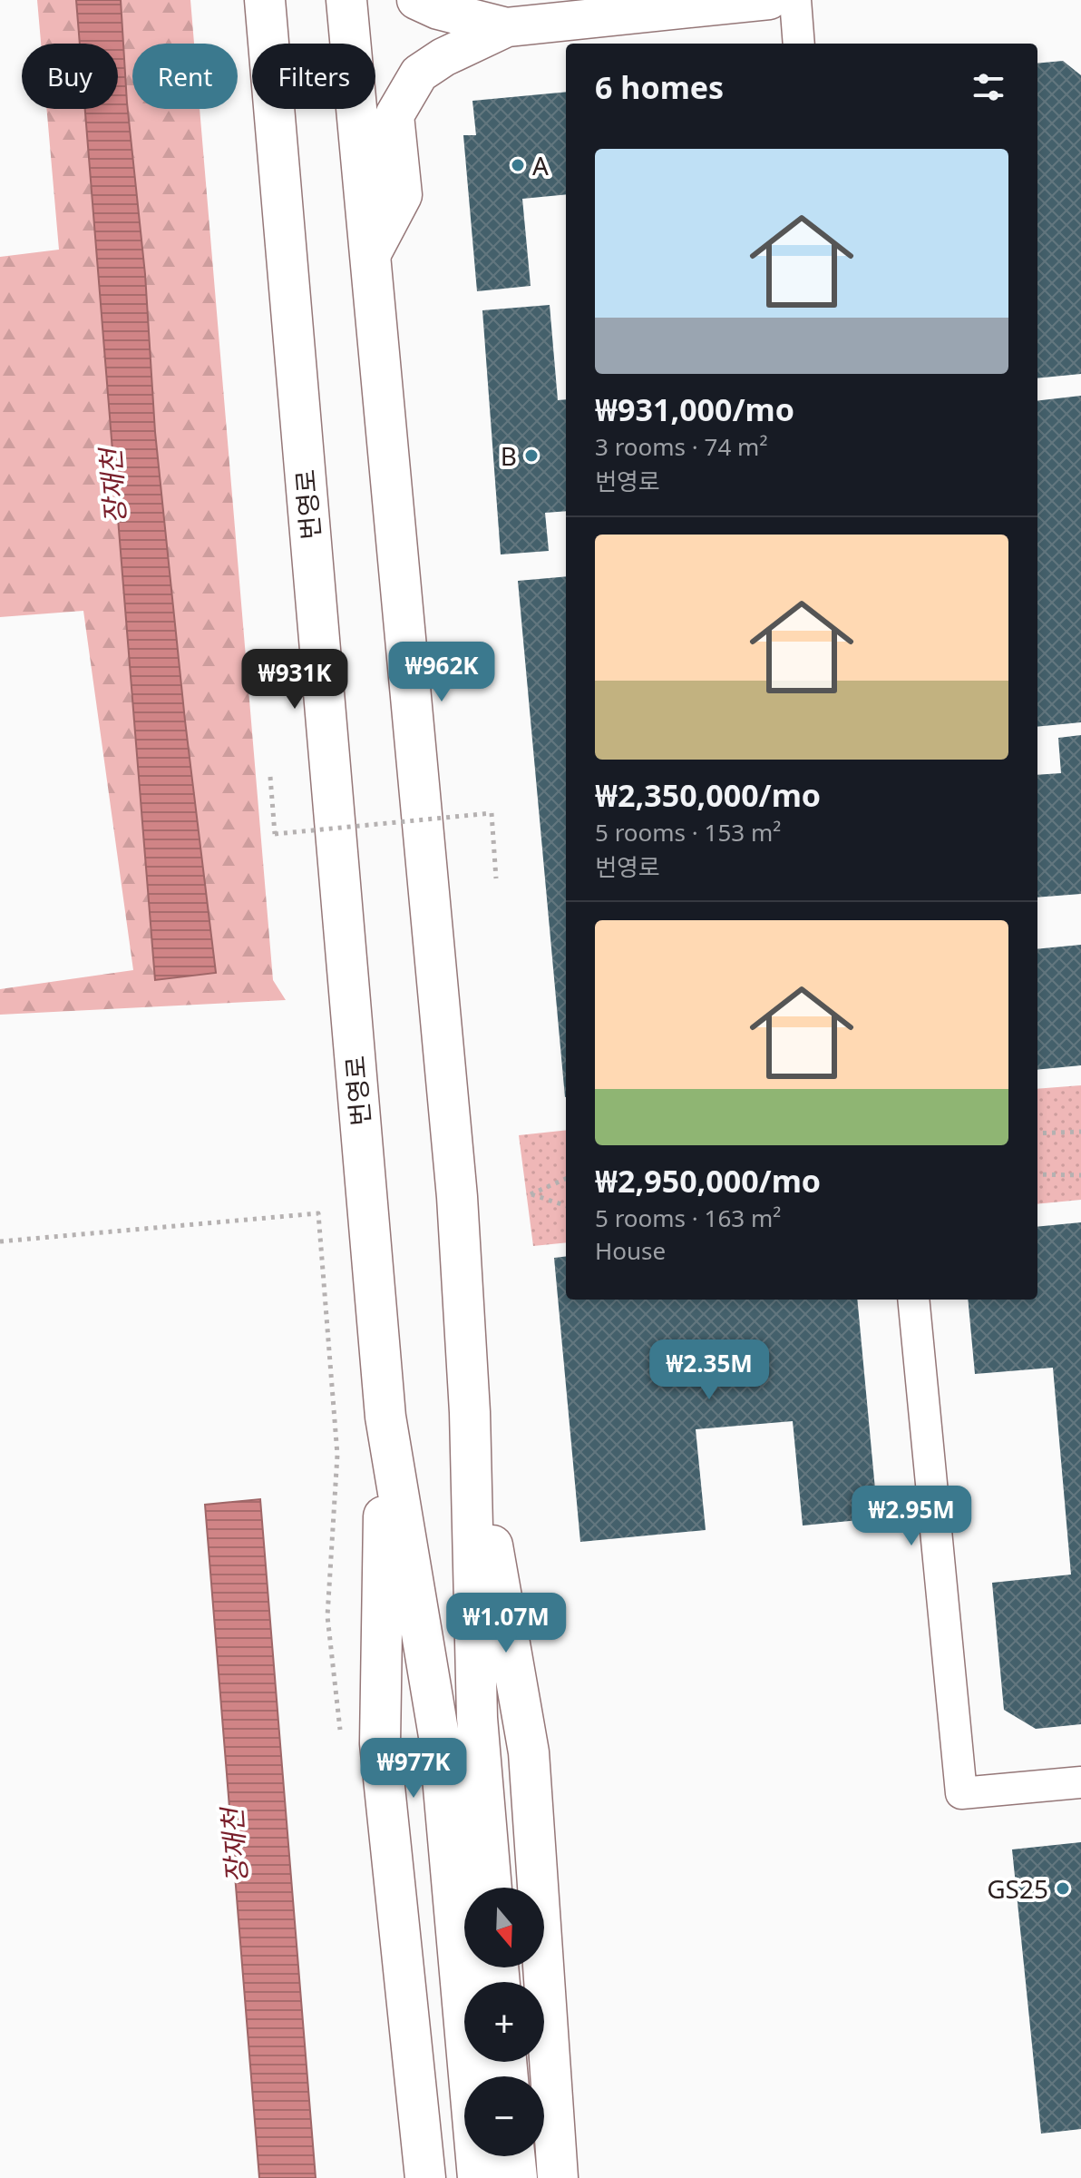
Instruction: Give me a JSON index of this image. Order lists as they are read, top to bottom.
{
  "streets": {
    "main road": ["번영로"]
  },
  "water": ["장재천"],
  "places": ["A", "B", "GS25"],
  "north": "bottom",
  "page": {
    "chip": ["Buy", "Rent", "Filters"],
    "heading": "6 homes",
    "list": [
      {
        "name": "₩931,000/mo",
        "note": "3 rooms · 74 m² · 번영로"
      },
      {
        "name": "₩2,350,000/mo",
        "note": "5 rooms · 153 m² · 번영로"
      },
      {
        "name": "₩2,950,000/mo",
        "note": "5 rooms · 163 m² · House"
      }
    ],
    "price": [
      "₩962K",
      "₩931K",
      "₩2.35M",
      "₩2.95M",
      "₩1.07M",
      "₩977K"
    ],
    "map_buttons": ["+", "−"]
  }
}
